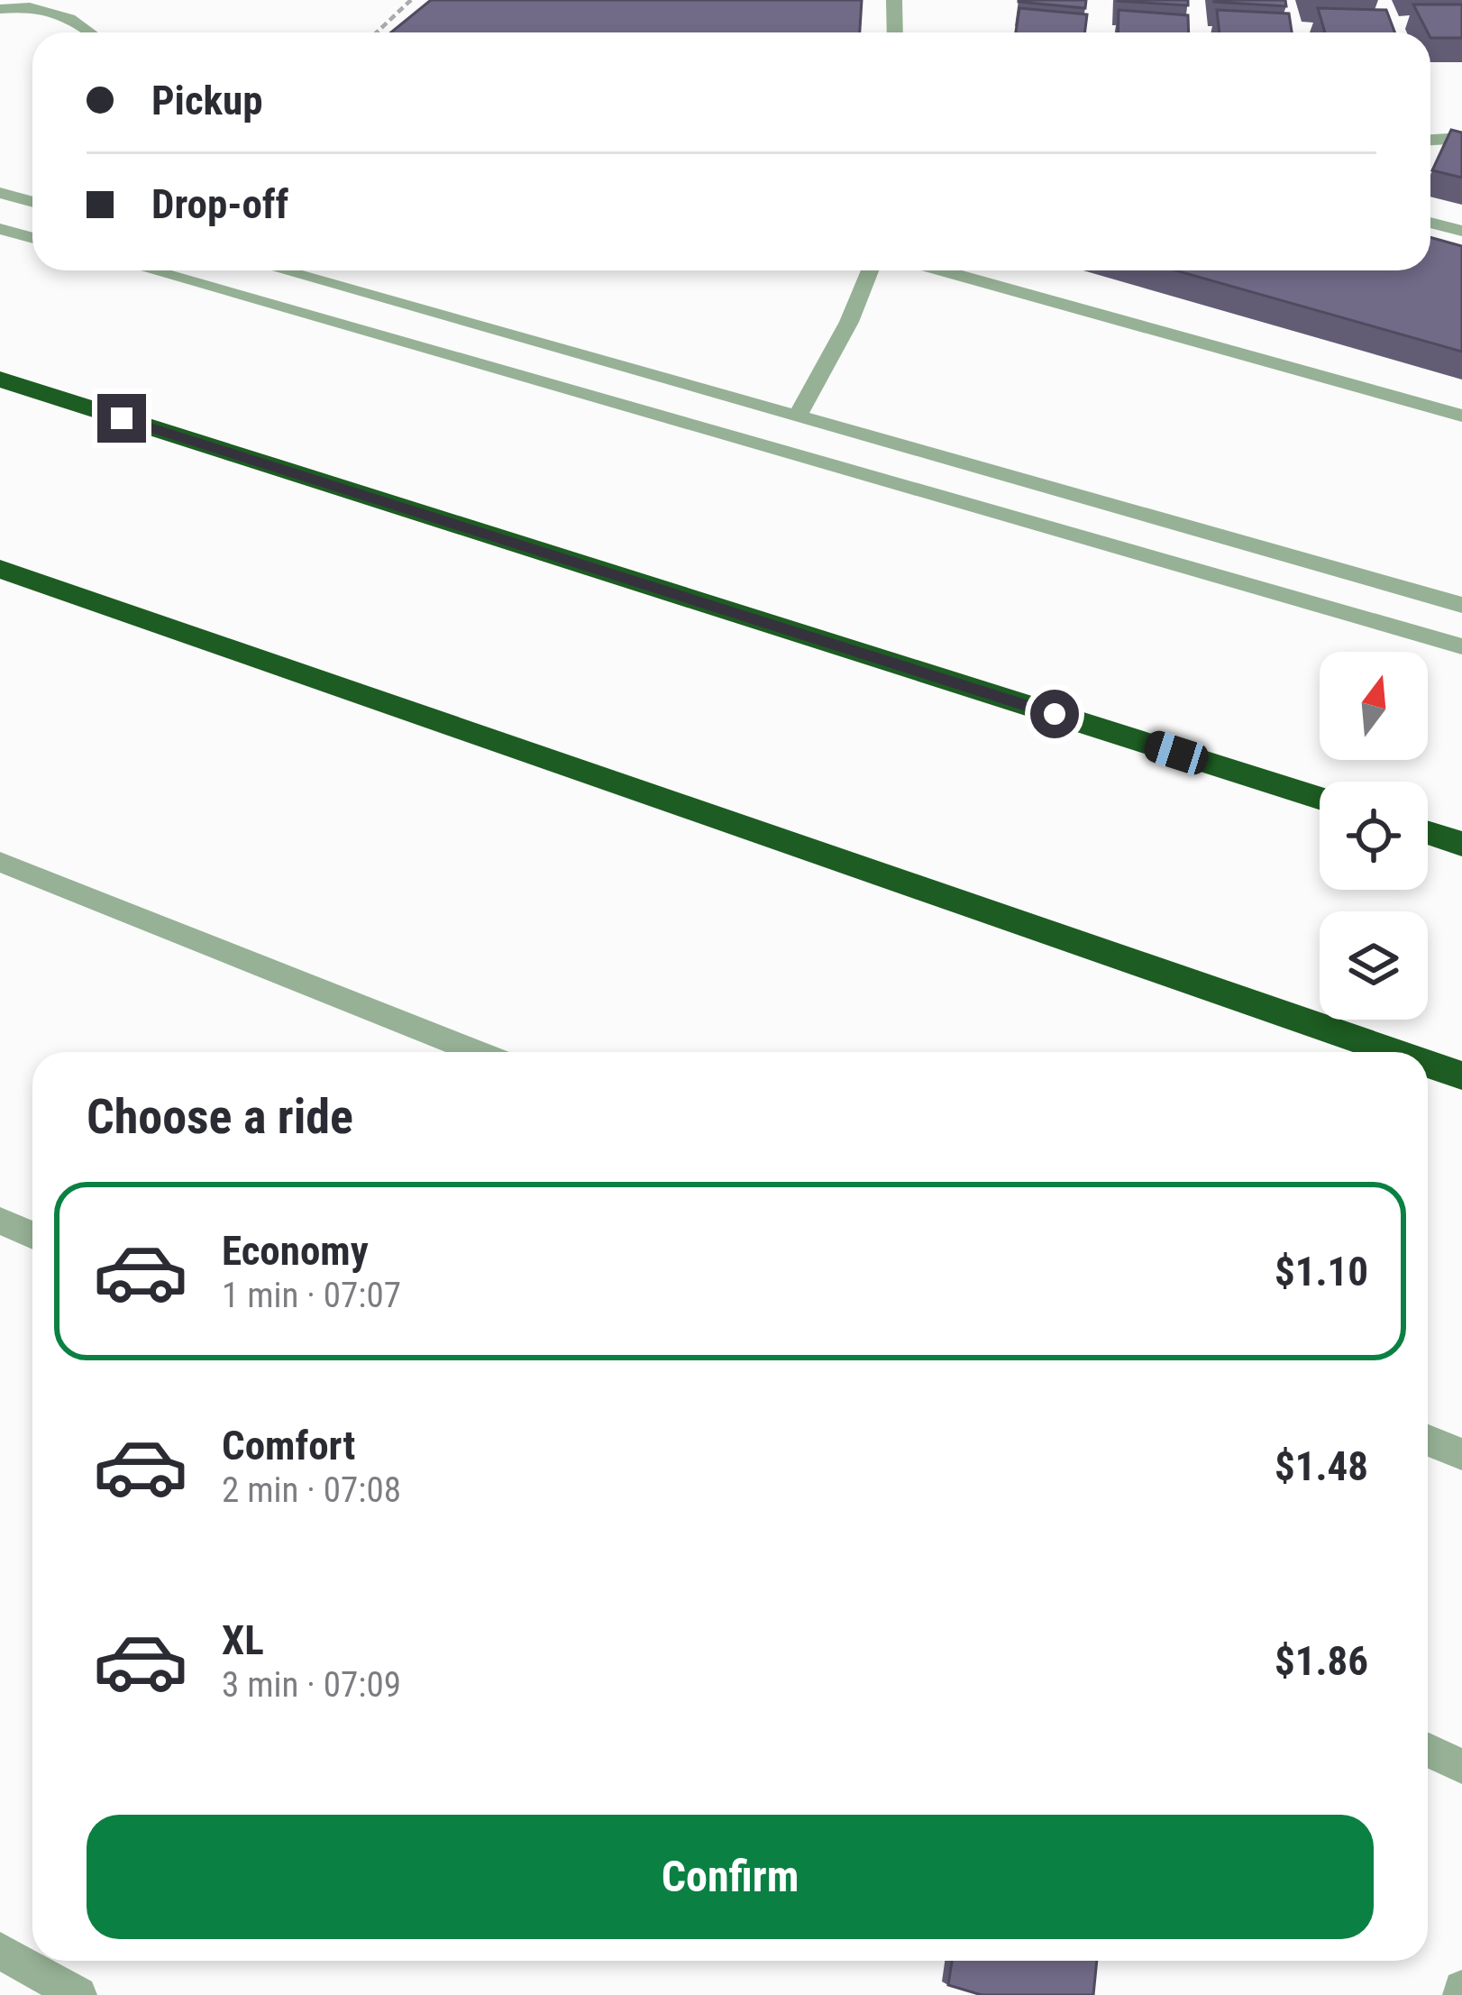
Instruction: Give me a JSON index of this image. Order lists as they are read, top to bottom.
{
  "north": "top",
  "page": {
    "banner": ["Pickup", "Drop-off"],
    "heading": "Choose a ride",
    "list": [
      {
        "name": "Economy",
        "note": "1 min · 07:07",
        "value": "$1.10"
      },
      {
        "name": "Comfort",
        "note": "2 min · 07:08",
        "value": "$1.48"
      },
      {
        "name": "XL",
        "note": "3 min · 07:09",
        "value": "$1.86"
      }
    ],
    "buttons": "Confirm"
  }
}
